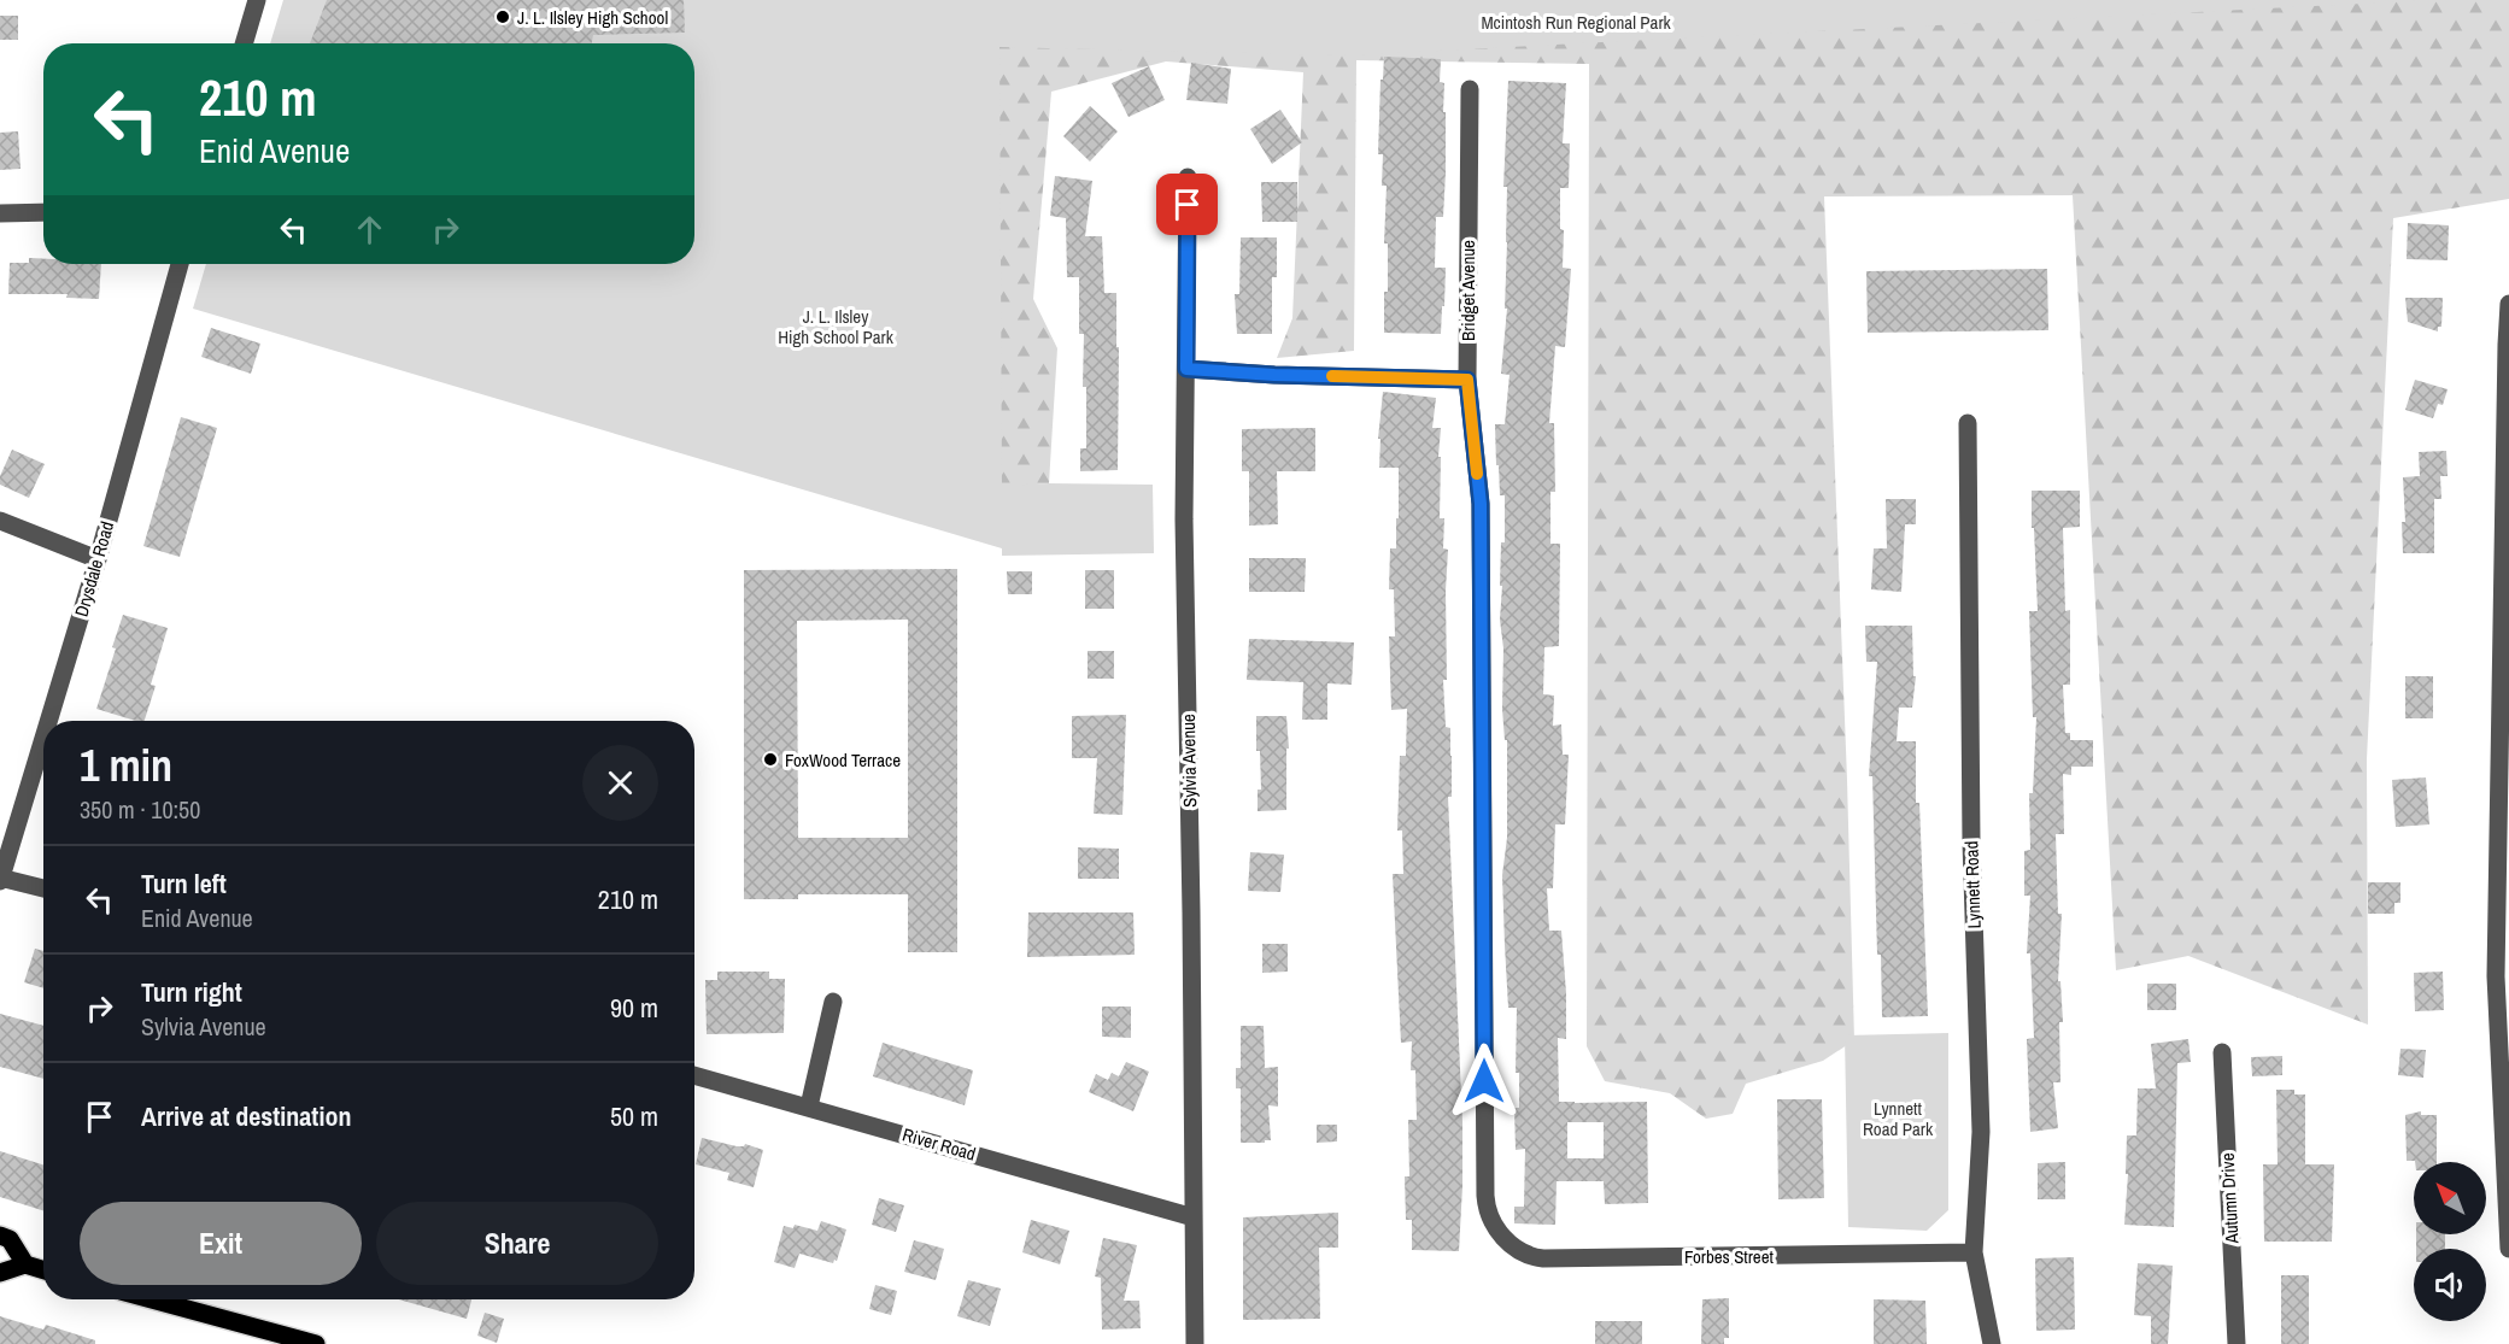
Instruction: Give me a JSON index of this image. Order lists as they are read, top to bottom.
{
  "streets": {
    "street": [
      "Bridget Avenue",
      "Drysdale Road",
      "Sylvia Avenue",
      "Lynnett Road",
      "River Road",
      "Autumn Drive",
      "Forbes Street"
    ]
  },
  "crossings": [
    ["Bridget Avenue", "Forbes Street"],
    ["Sylvia Avenue", "River Road"],
    ["Lynnett Road", "Forbes Street"]
  ],
  "parks": ["Mcintosh Run Regional Park", "J. L. Ilsley High School Park", "Lynnett Road Park"],
  "places": ["J. L. Ilsley High School", "FoxWood Terrace"],
  "north": "top left",
  "page": {
    "turn": ["210 m", "Enid Avenue"],
    "heading": ["1 min", "350 m · 10:50"],
    "list": [
      {
        "name": "Turn left",
        "note": "Enid Avenue",
        "value": "210 m"
      },
      {
        "name": "Turn right",
        "note": "Sylvia Avenue",
        "value": "90 m"
      },
      {
        "name": "Arrive at destination",
        "value": "50 m"
      }
    ],
    "buttons": ["Exit", "Share"]
  }
}
